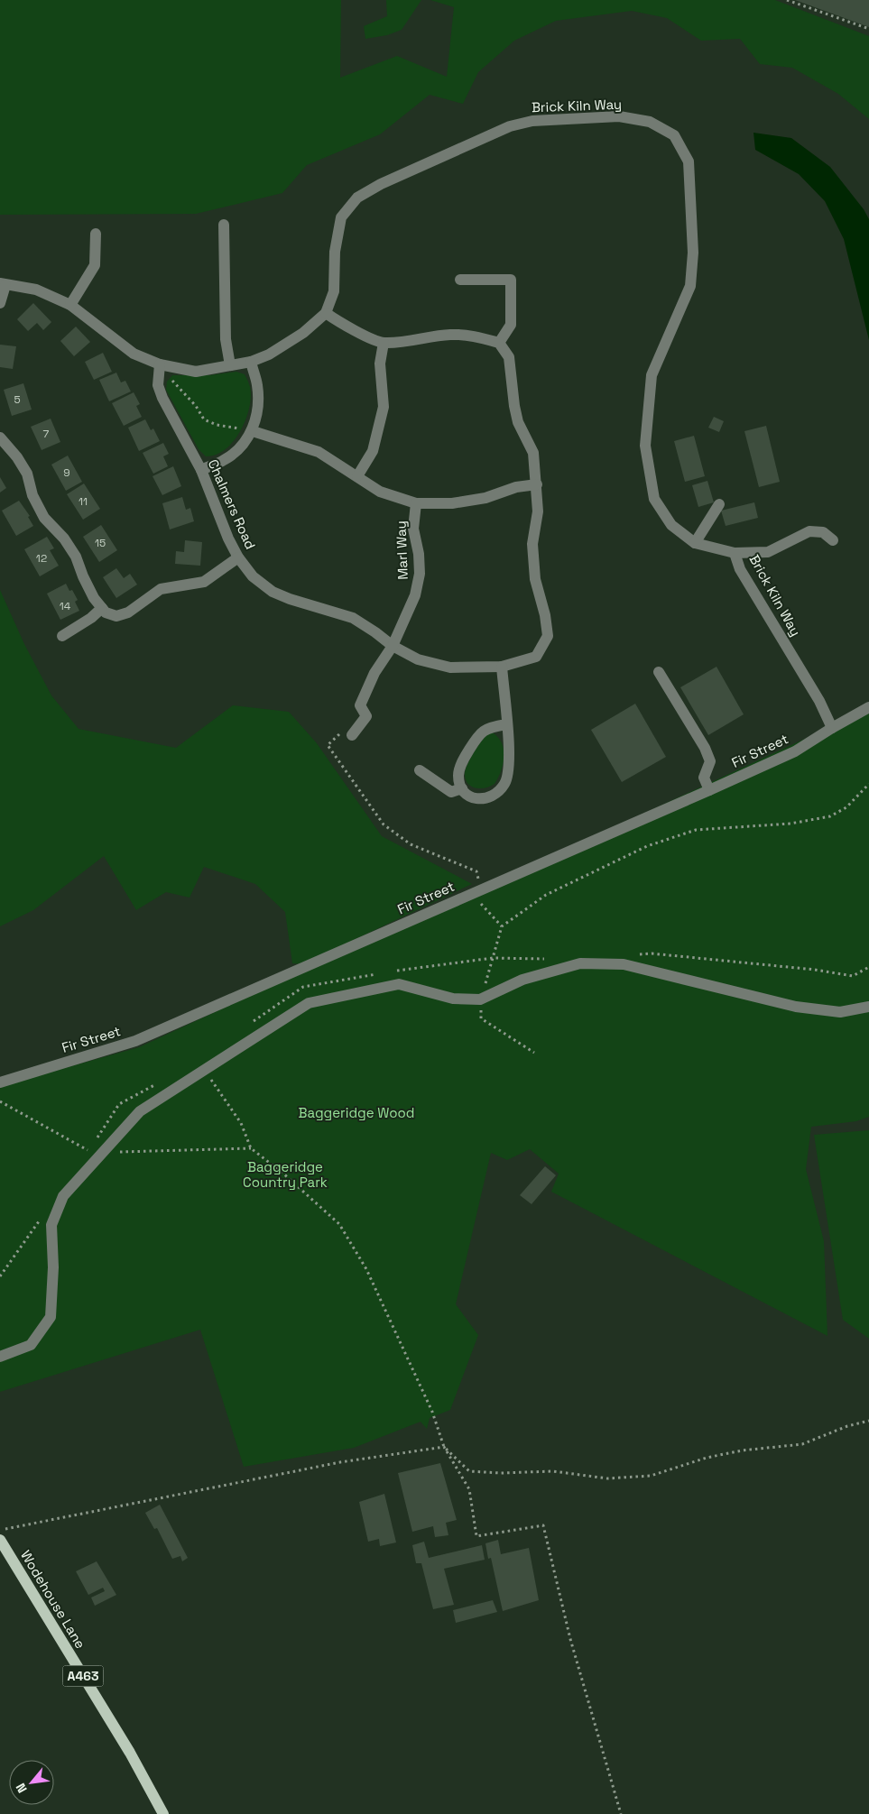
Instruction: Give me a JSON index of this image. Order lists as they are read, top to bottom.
{
  "streets": {
    "main road": ["Wodehouse Lane", "A463"],
    "street": [
      "Brick Kiln Way",
      "Chalmers Road",
      "Marl Way",
      "Fir Street"
    ]
  },
  "crossings": [
    ["Brick Kiln Way", "Chalmers Road"],
    ["Brick Kiln Way", "Fir Street"],
    ["Chalmers Road", "Marl Way"]
  ],
  "parks": ["Baggeridge Wood", "Baggeridge Country Park"],
  "house_numbers": [
    "5",
    "7",
    "9",
    "11",
    "15",
    "12",
    "14"
  ],
  "north": "bottom left"
}
